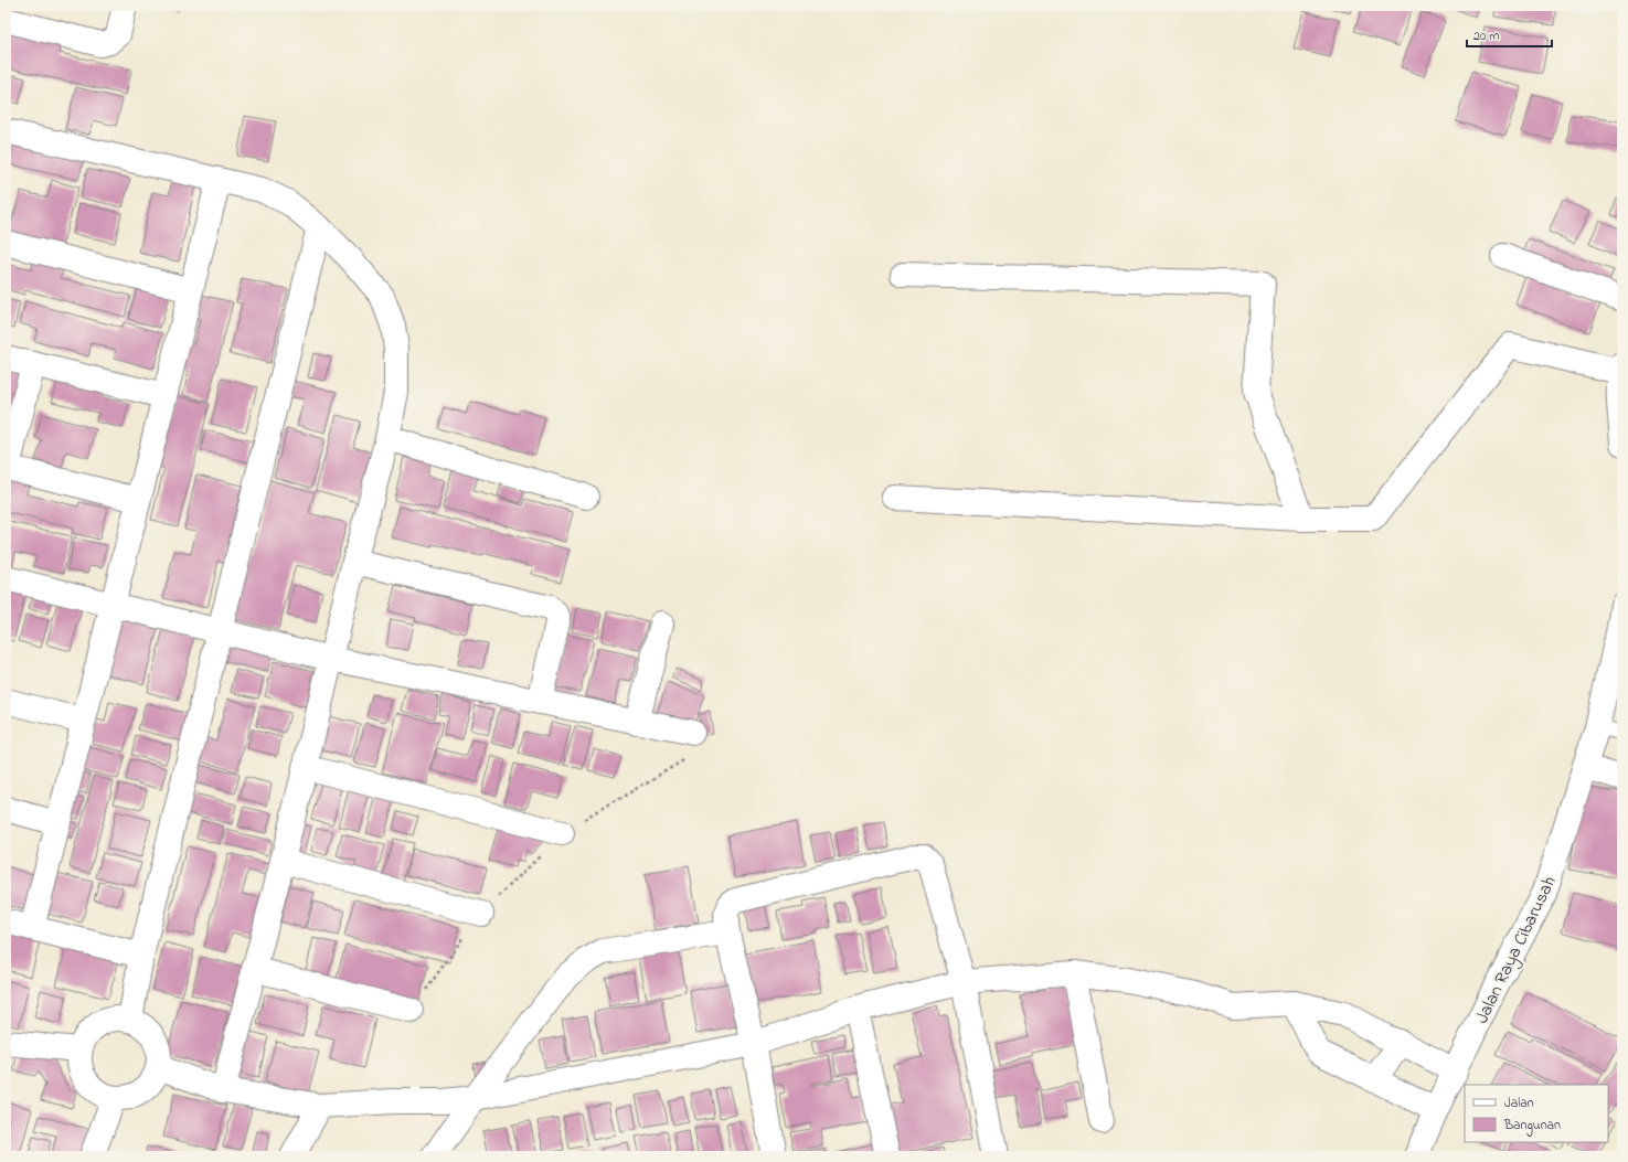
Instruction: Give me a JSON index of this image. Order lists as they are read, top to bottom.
{
  "streets": {
    "street": ["Jalan Raya Cibarusah"]
  },
  "legend": ["Jalan", "Bangunan"],
  "scale_bar": "20 m"
}
